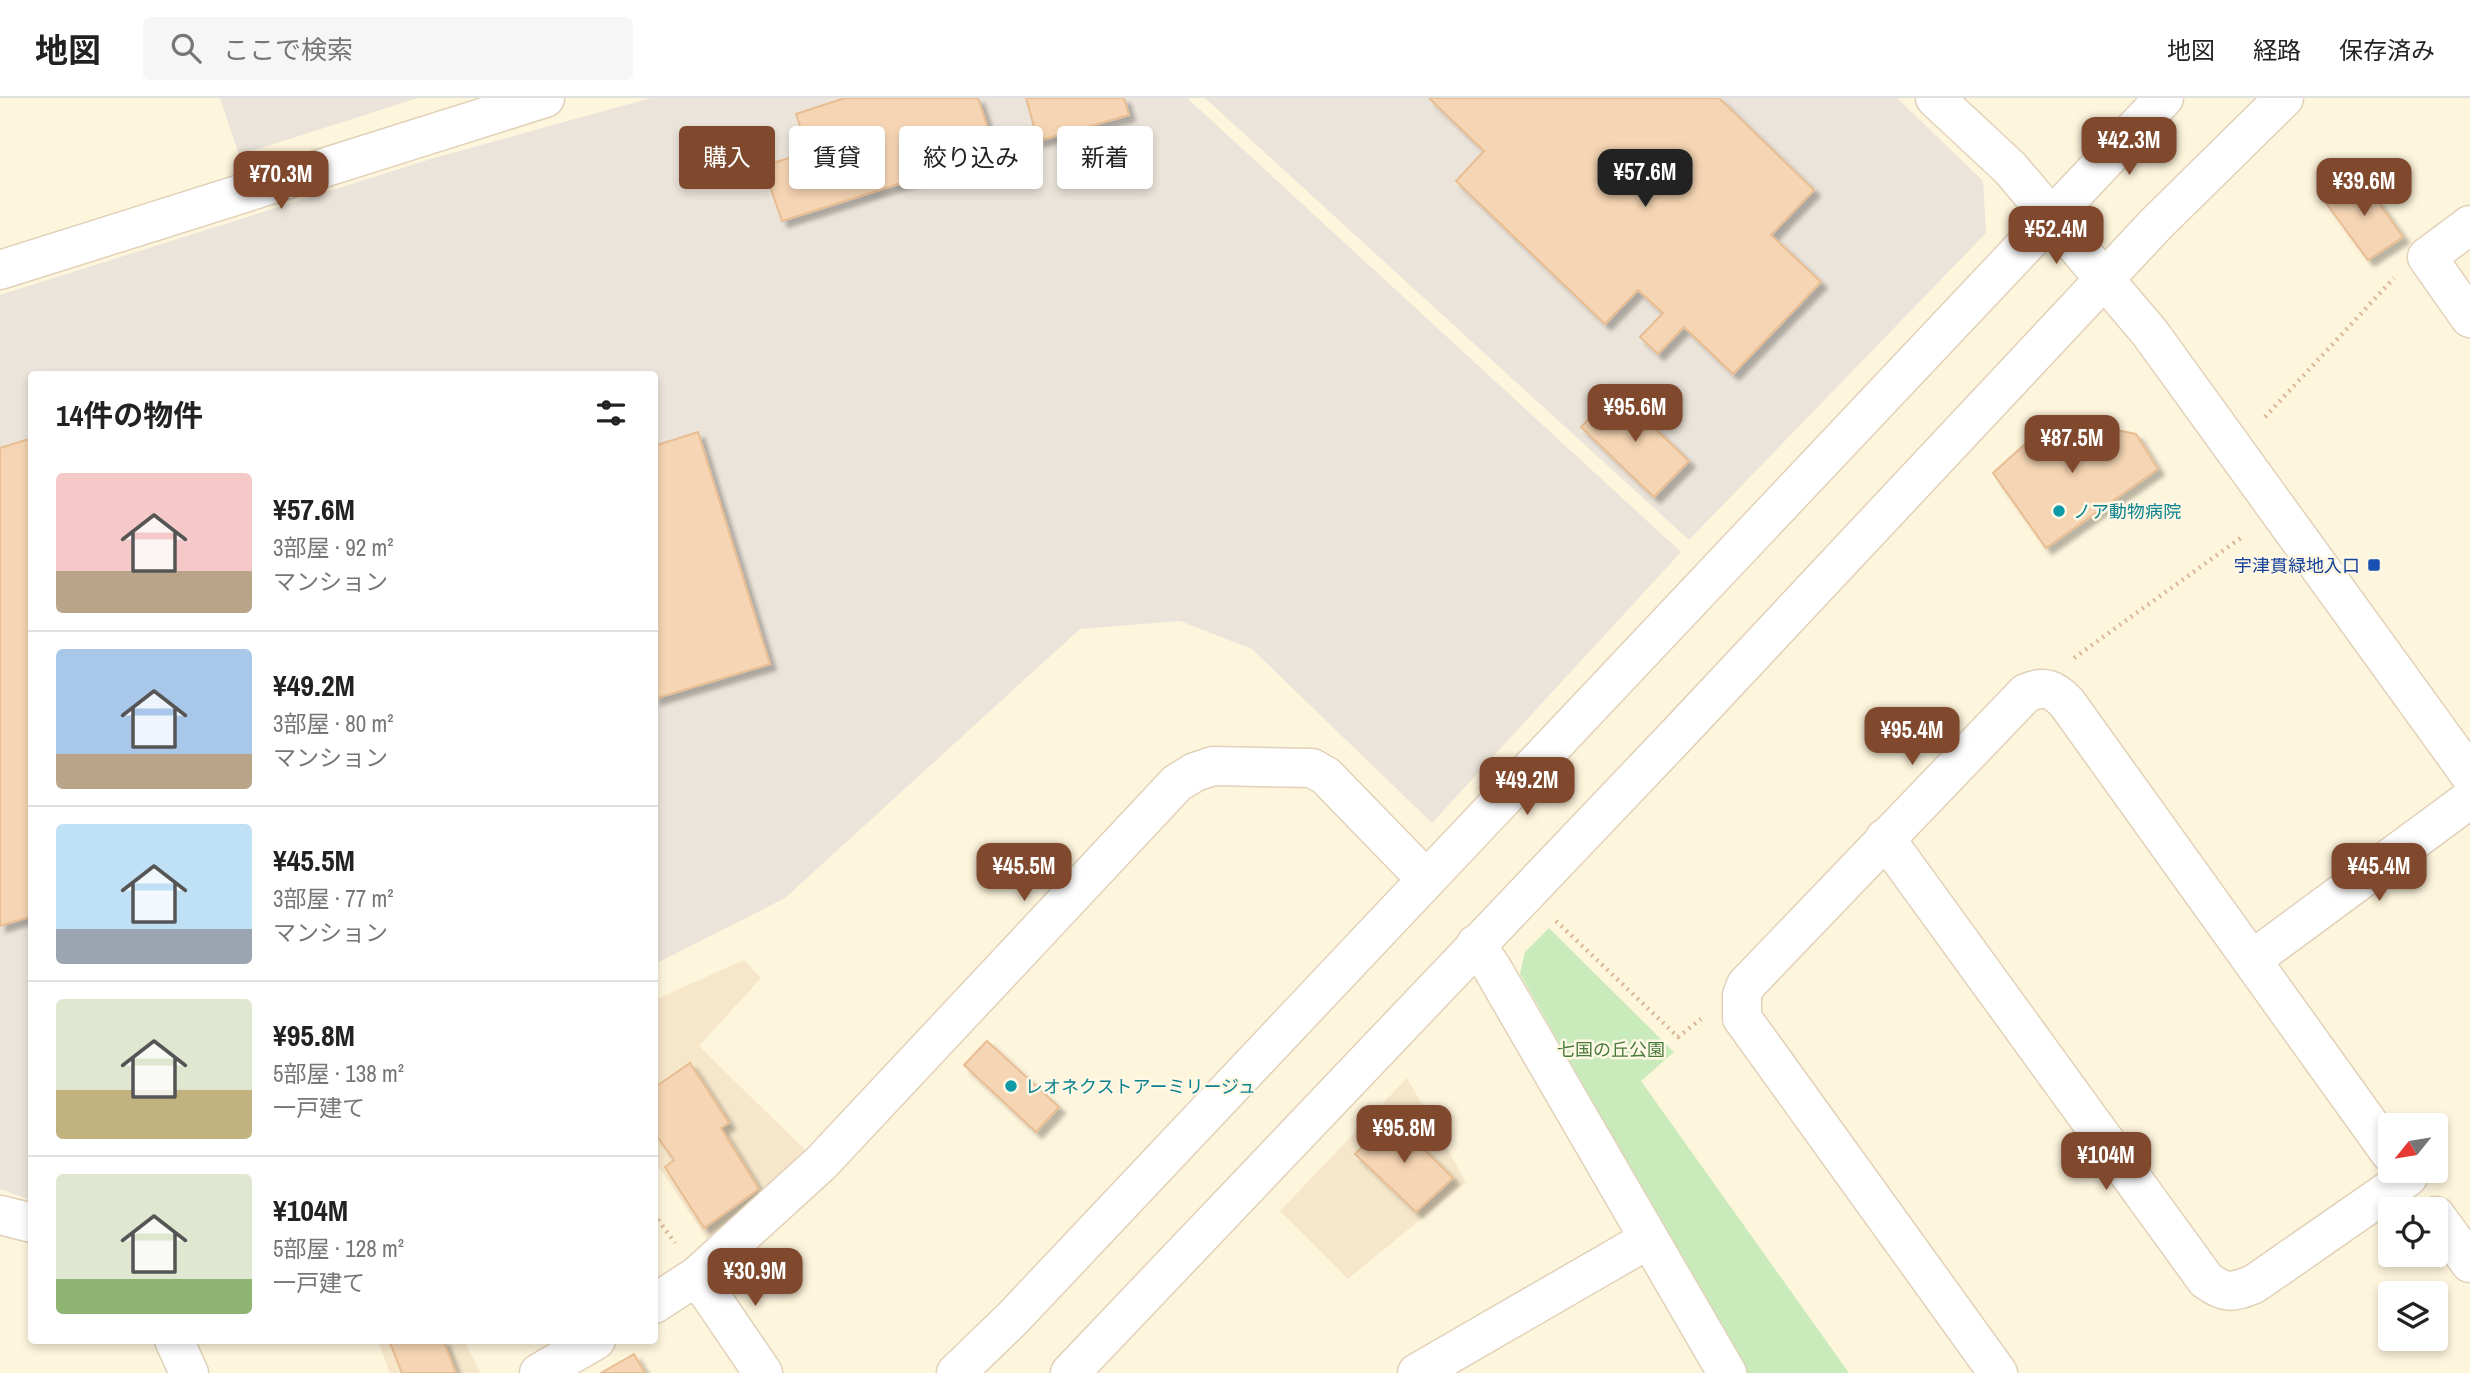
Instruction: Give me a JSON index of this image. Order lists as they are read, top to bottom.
{
  "parks": ["七国の丘公園"],
  "places": {
    "other": ["ノア動物病院", "レオネクストアーミリージュ"],
    "transit": ["宇津貫緑地入口"]
  },
  "north": "bottom left",
  "page": {
    "header": "地図",
    "search": "ここで検索",
    "nav": ["地図", "経路", "保存済み"],
    "price": [
      "¥42.3M",
      "¥57.6M",
      "¥70.3M",
      "¥39.6M",
      "¥52.4M",
      "¥95.6M",
      "¥87.5M",
      "¥95.4M",
      "¥49.2M",
      "¥45.5M",
      "¥45.4M",
      "¥95.8M",
      "¥104M",
      "¥30.9M"
    ],
    "chip": [
      "購入",
      "賃貸",
      "絞り込み",
      "新着"
    ],
    "heading": "14件の物件",
    "list": [
      {
        "name": "¥57.6M",
        "note": "3部屋 · 92 m² · マンション"
      },
      {
        "name": "¥49.2M",
        "note": "3部屋 · 80 m² · マンション"
      },
      {
        "name": "¥45.5M",
        "note": "3部屋 · 77 m² · マンション"
      },
      {
        "name": "¥95.8M",
        "note": "5部屋 · 138 m² · 一戸建て"
      },
      {
        "name": "¥104M",
        "note": "5部屋 · 128 m² · 一戸建て"
      }
    ]
  }
}
